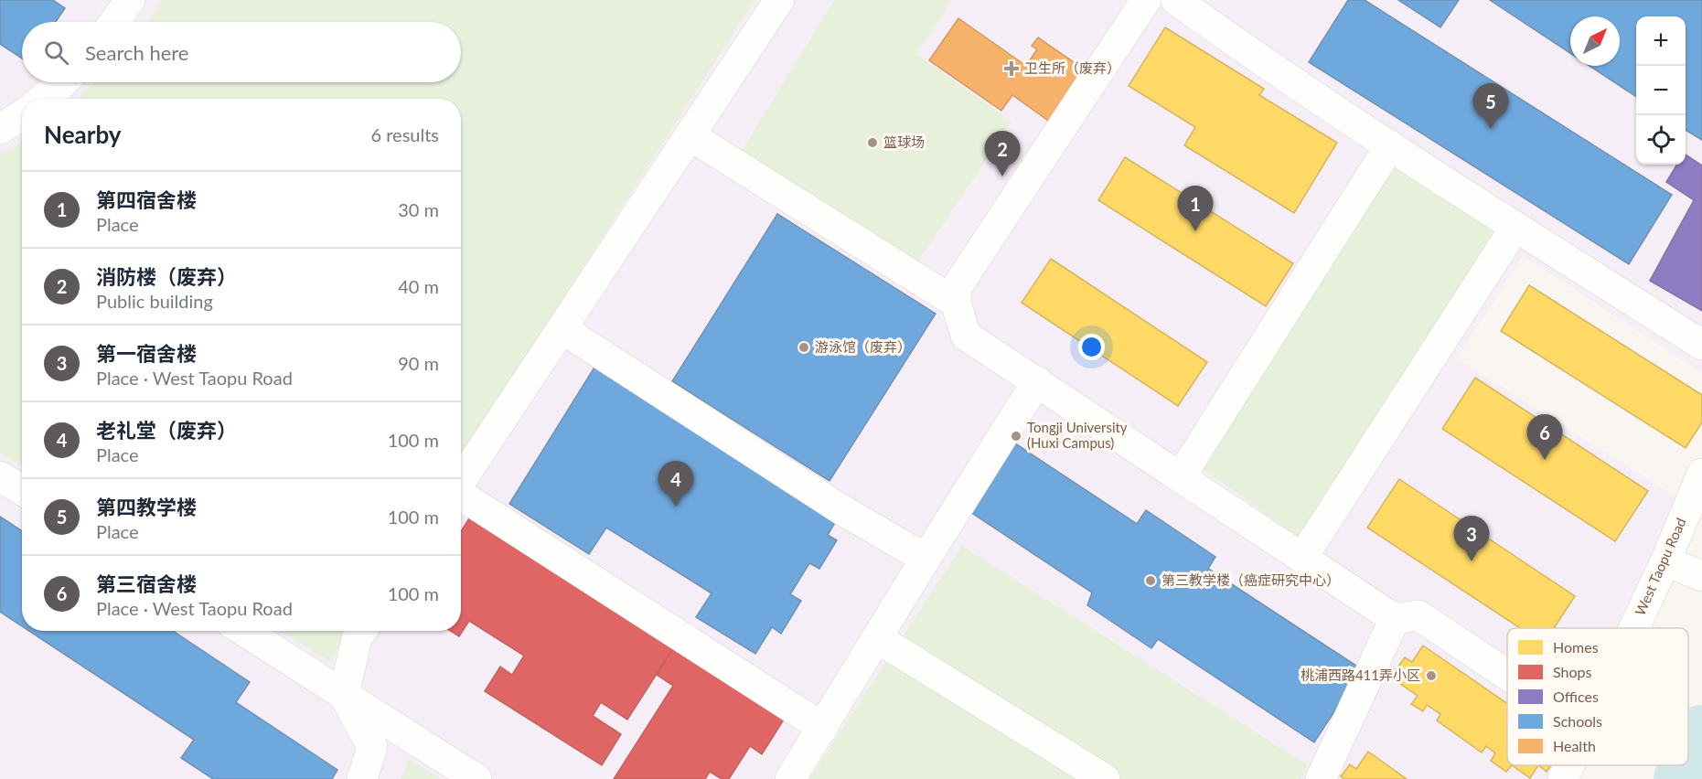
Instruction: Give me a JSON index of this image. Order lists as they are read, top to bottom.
{
  "streets": {
    "street": ["West Taopu Road"]
  },
  "places": {
    "health": ["卫生所（废弃）"],
    "other": [
      "篮球场",
      "游泳馆（废弃）",
      "Tongji University (Huxi Campus)",
      "第三教学楼（癌症研究中心）",
      "桃浦西路411弄小区"
    ]
  },
  "legend": [
    "Homes",
    "Shops",
    "Offices",
    "Schools",
    "Health"
  ],
  "north": "top right",
  "page": {
    "map_buttons": ["+", "−"],
    "search": "Search here",
    "pins": [
      "5",
      "2",
      "1",
      "6",
      "4",
      "3"
    ],
    "heading": ["Nearby", "6 results"],
    "list": [
      {
        "mark": "1",
        "name": "第四宿舍楼",
        "note": "Place",
        "value": "30 m"
      },
      {
        "mark": "2",
        "name": "消防楼（废弃）",
        "note": "Public building",
        "value": "40 m"
      },
      {
        "mark": "3",
        "name": "第一宿舍楼",
        "note": "Place · West Taopu Road",
        "value": "90 m"
      },
      {
        "mark": "4",
        "name": "老礼堂（废弃）",
        "note": "Place",
        "value": "100 m"
      },
      {
        "mark": "5",
        "name": "第四教学楼",
        "note": "Place",
        "value": "100 m"
      },
      {
        "mark": "6",
        "name": "第三宿舍楼",
        "note": "Place · West Taopu Road",
        "value": "100 m"
      }
    ]
  }
}
